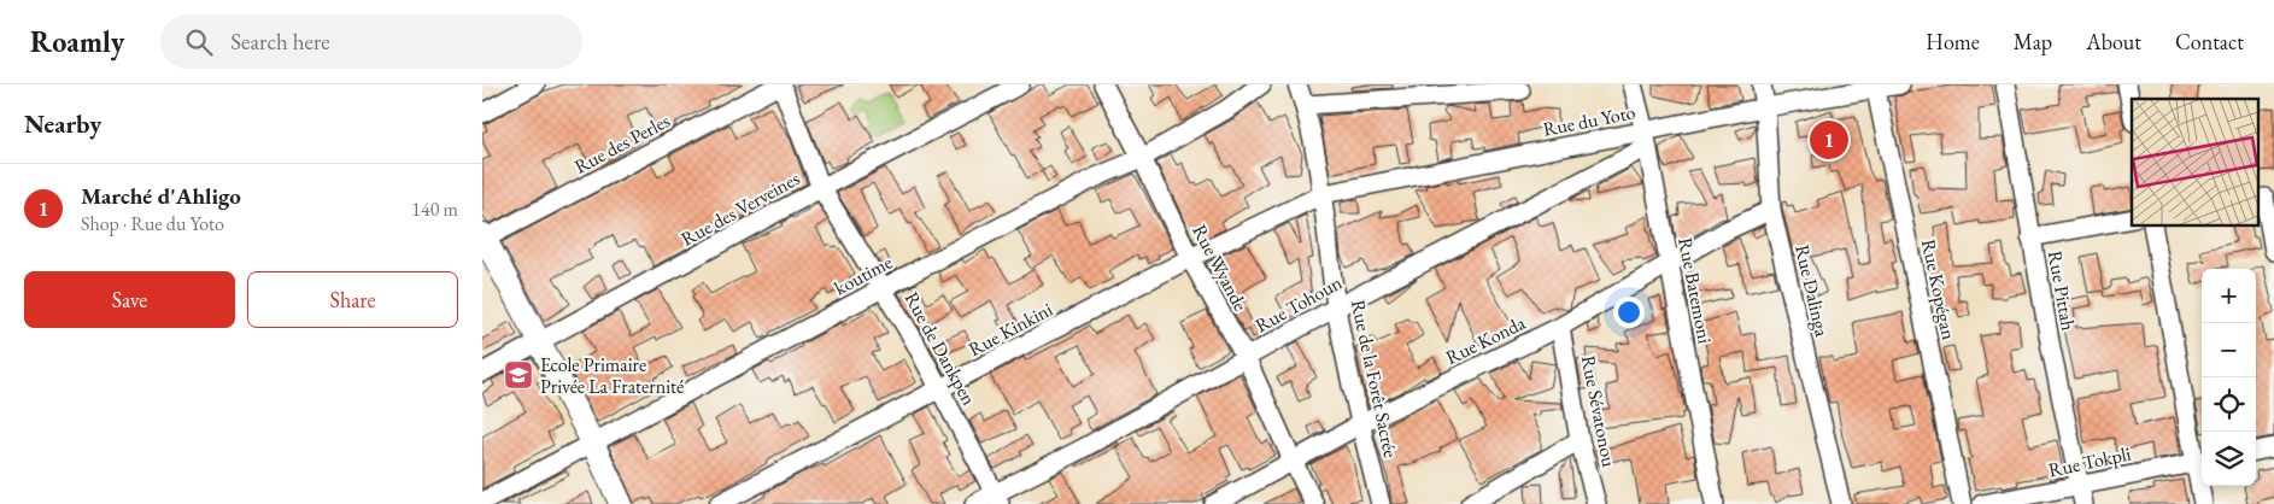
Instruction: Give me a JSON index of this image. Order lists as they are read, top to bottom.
{
  "streets": {
    "street": [
      "Rue du Yoto",
      "Rue des Perles",
      "Rue des Verveines",
      "Rue Wyande",
      "koutime",
      "Rue Kopégan",
      "Rue Batemoni",
      "Rue Dalinga",
      "Rue Pittah",
      "Rue Tohoun",
      "Rue Kinkini",
      "Rue Konda",
      "Rue de Dankpen",
      "Rue de la Forêt Sacrée",
      "Rue Sévatonou",
      "Rue Tokpli"
    ]
  },
  "crossings": [
    ["Rue du Yoto", "Rue Kopégan"],
    ["Rue du Yoto", "Rue Batemoni"],
    ["Rue du Yoto", "Rue Dalinga"],
    ["Rue du Yoto", "Rue Tohoun"],
    ["Rue du Yoto", "Rue Kinkini"],
    ["Rue du Yoto", "Rue de la Forêt Sacrée"],
    ["Rue des Perles", "Rue de Dankpen"],
    ["Rue des Verveines", "Rue de Dankpen"],
    ["Rue Wyande", "koutime"],
    ["Rue Wyande", "Rue Tohoun"],
    ["Rue Wyande", "Rue Kinkini"],
    ["Rue Wyande", "Rue Konda"],
    ["koutime", "Rue de Dankpen"],
    ["Rue Batemoni", "Rue Tohoun"],
    ["Rue Batemoni", "Rue Konda"],
    ["Rue Dalinga", "Rue Konda"],
    ["Rue Pittah", "Rue Tokpli"],
    ["Rue Tohoun", "Rue de Dankpen"],
    ["Rue Tohoun", "Rue de la Forêt Sacrée"],
    ["Rue Kinkini", "Rue de Dankpen"],
    ["Rue Kinkini", "Rue de la Forêt Sacrée"],
    ["Rue Konda", "Rue de la Forêt Sacrée"],
    ["Rue Konda", "Rue Sévatonou"]
  ],
  "places": {
    "school or university": ["Ecole Primaire Privée La Fraternité"]
  },
  "page": {
    "header": "Roamly",
    "search": "Search here",
    "nav": [
      "Home",
      "Map",
      "About",
      "Contact"
    ],
    "heading": "Nearby",
    "pins": "1",
    "list": [
      {
        "mark": "1",
        "name": "Marché d'Ahligo",
        "note": "Shop · Rue du Yoto",
        "value": "140 m"
      }
    ],
    "buttons": ["Save", "Share"],
    "map_buttons": ["+", "−"]
  }
}
